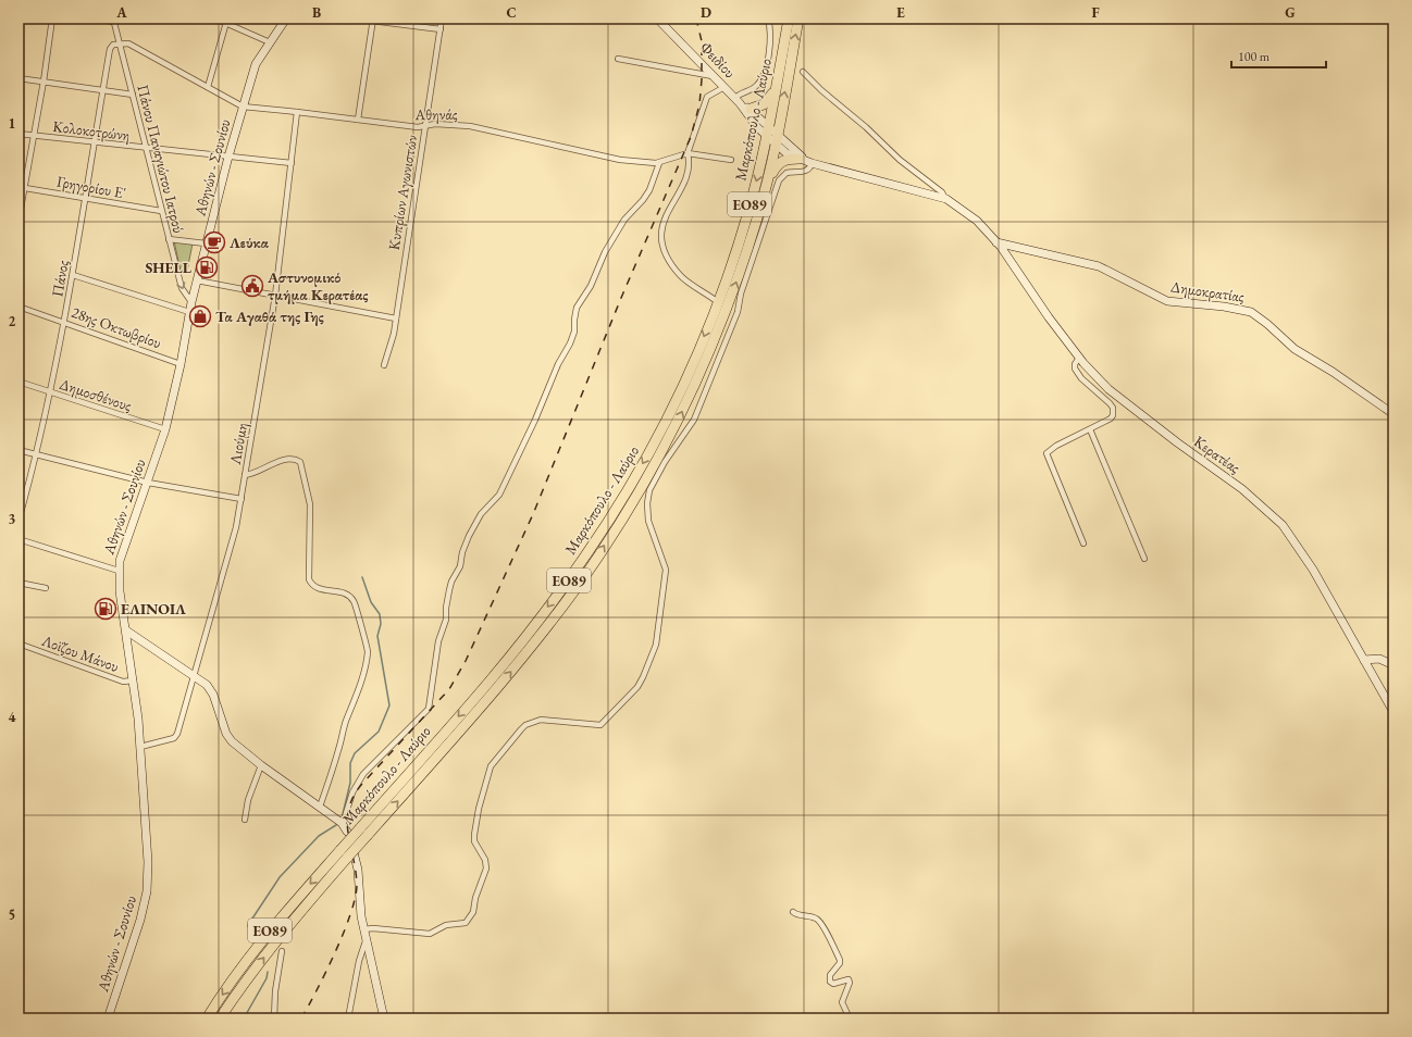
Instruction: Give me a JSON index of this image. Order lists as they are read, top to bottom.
{
  "streets": {
    "highway": ["Μαρκόπουλο - Λαύριο", "ΕΟ89"],
    "main road": [
      "Φειδίου",
      "Αθηνών - Σουνίου",
      "Δημοκρατίας",
      "Κερατέας"
    ],
    "street": [
      "Αθηνάς",
      "Κολοκοτρώνη",
      "Πάνου Παναγιώτου Ιατρού",
      "Γρηγορίου Ε'",
      "Κυπρίων Αγωνιστών",
      "Πάνος",
      "28ης Οκτωβρίου",
      "Δημοσθένους",
      "Λιούμη",
      "Λοϊζου Μάνου"
    ]
  },
  "crossings": [
    ["Αθηνάς", "Πάνου Παναγιώτου Ιατρού"],
    ["Αθηνάς", "Αθηνών - Σουνίου"],
    ["Αθηνάς", "Κυπρίων Αγωνιστών"],
    ["Αθηνάς", "Πάνος"],
    ["Αθηνάς", "Λιούμη"],
    ["Μαρκόπουλο - Λαύριο", "Κερατέας"],
    ["Κολοκοτρώνη", "Πάνου Παναγιώτου Ιατρού"],
    ["Κολοκοτρώνη", "Αθηνών - Σουνίου"],
    ["Κολοκοτρώνη", "Πάνος"],
    ["Κολοκοτρώνη", "Λιούμη"],
    ["Πάνου Παναγιώτου Ιατρού", "Αθηνών - Σουνίου"],
    ["Πάνου Παναγιώτου Ιατρού", "Γρηγορίου Ε'"],
    ["Πάνου Παναγιώτου Ιατρού", "Πάνος"],
    ["Αθηνών - Σουνίου", "28ης Οκτωβρίου"],
    ["Αθηνών - Σουνίου", "Δημοσθένους"],
    ["Αθηνών - Σουνίου", "Λιούμη"],
    ["Αθηνών - Σουνίου", "Λοϊζου Μάνου"],
    ["Γρηγορίου Ε'", "Πάνος"],
    ["Πάνος", "28ης Οκτωβρίου"],
    ["Πάνος", "Δημοσθένους"],
    ["Δημοκρατίας", "Κερατέας"]
  ],
  "places": {
    "cafe": ["Λεύκα"],
    "fuel station": ["SHELL", "ΕΛΙΝΟΙΛ"],
    "public building": ["Αστυνομικό τμήμα Κερατέας"],
    "shop": ["Τα Αγαθά της Γης"]
  },
  "scale_bar": "100 m",
  "grid": {
    "columns": [
      "A",
      "B",
      "C",
      "D",
      "E",
      "F",
      "G"
    ],
    "rows": [
      "1",
      "2",
      "3",
      "4",
      "5"
    ]
  }
}
